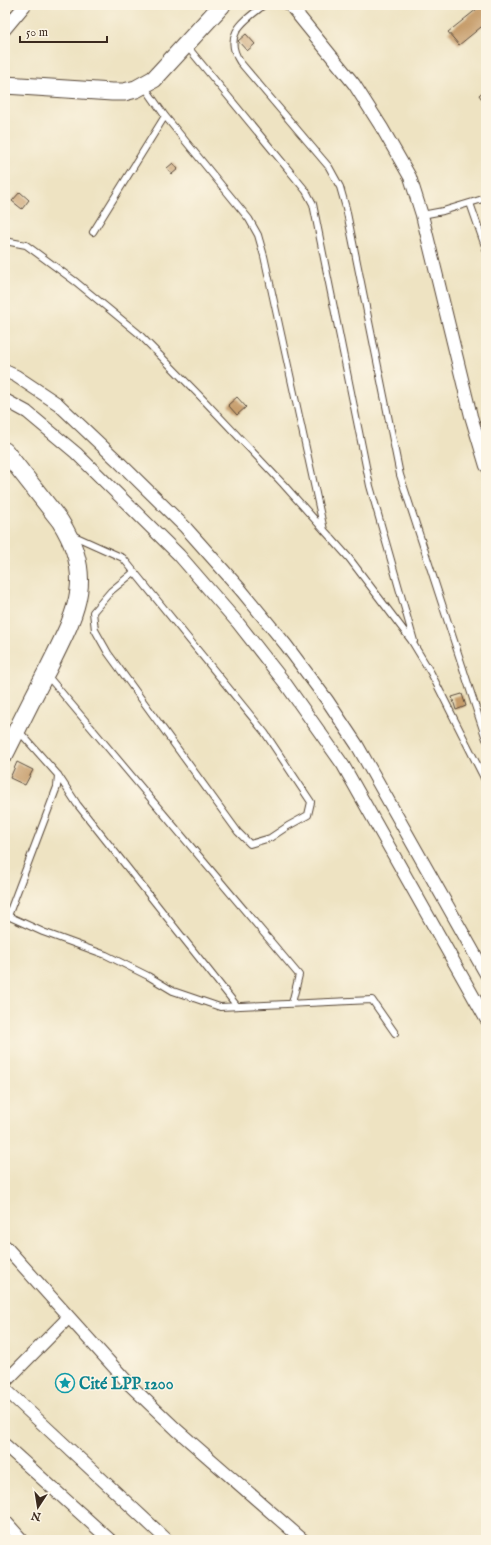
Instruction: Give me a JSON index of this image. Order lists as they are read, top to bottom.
{
  "places": {
    "place": ["Cité LPP 1200"]
  },
  "scale_bar": "50 m",
  "north": "bottom"
}
